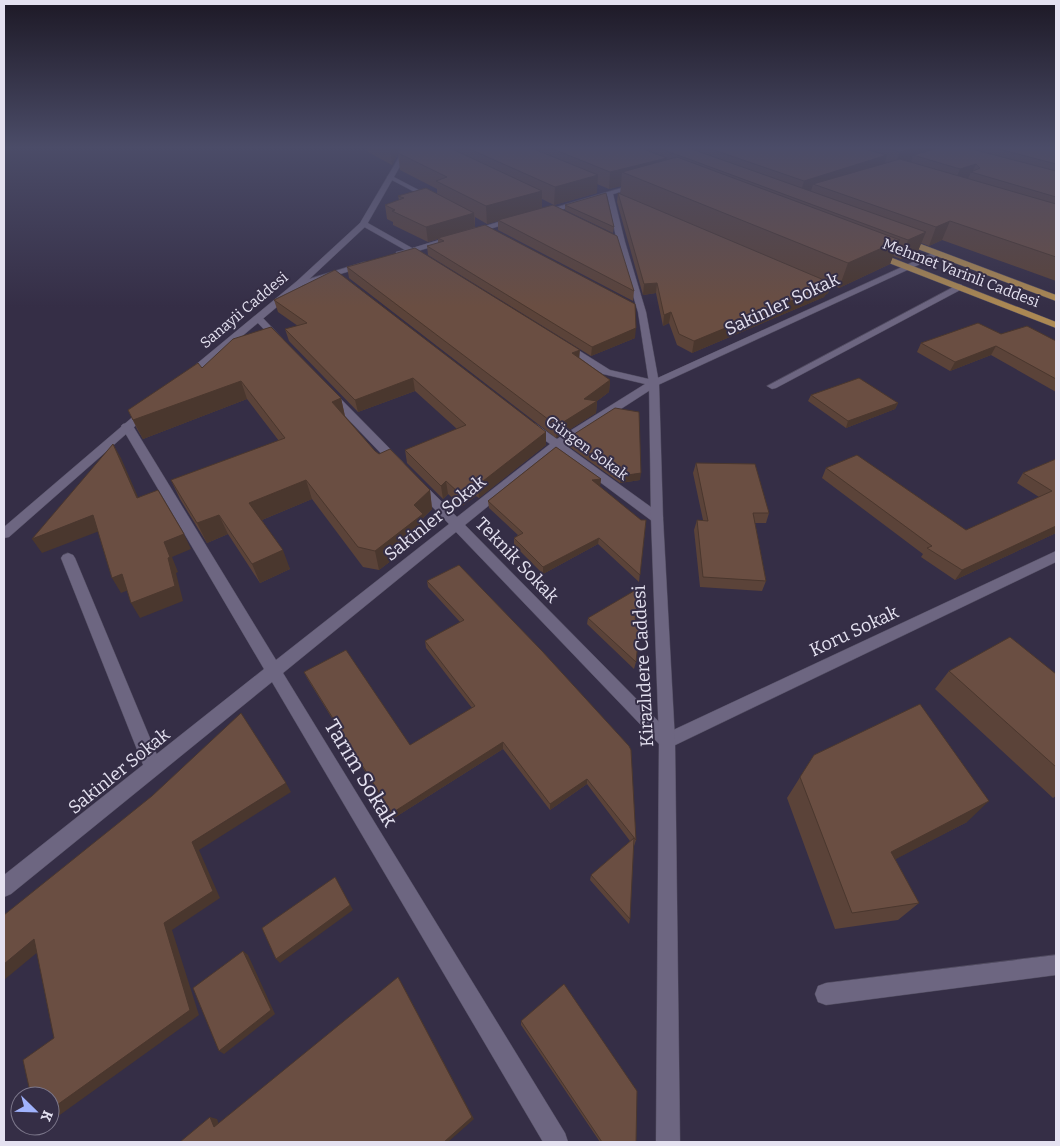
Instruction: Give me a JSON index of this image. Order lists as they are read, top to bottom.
{
  "streets": {
    "main road": ["Mehmet Varinli Caddesi"],
    "street": [
      "Sakinler Sokak",
      "Sanayii Caddesi",
      "Gürgen Sokak",
      "Teknik Sokak",
      "Koru Sokak",
      "Kirazlıdere Caddesi",
      "Tarım Sokak"
    ]
  },
  "crossings": [
    ["Mehmet Varinli Caddesi", "Sakinler Sokak"],
    ["Sakinler Sokak", "Gürgen Sokak"],
    ["Sakinler Sokak", "Teknik Sokak"],
    ["Sakinler Sokak", "Kirazlıdere Caddesi"],
    ["Sakinler Sokak", "Tarım Sokak"],
    ["Gürgen Sokak", "Kirazlıdere Caddesi"],
    ["Teknik Sokak", "Koru Sokak"],
    ["Teknik Sokak", "Kirazlıdere Caddesi"],
    ["Koru Sokak", "Kirazlıdere Caddesi"]
  ],
  "north": "bottom right"
}
